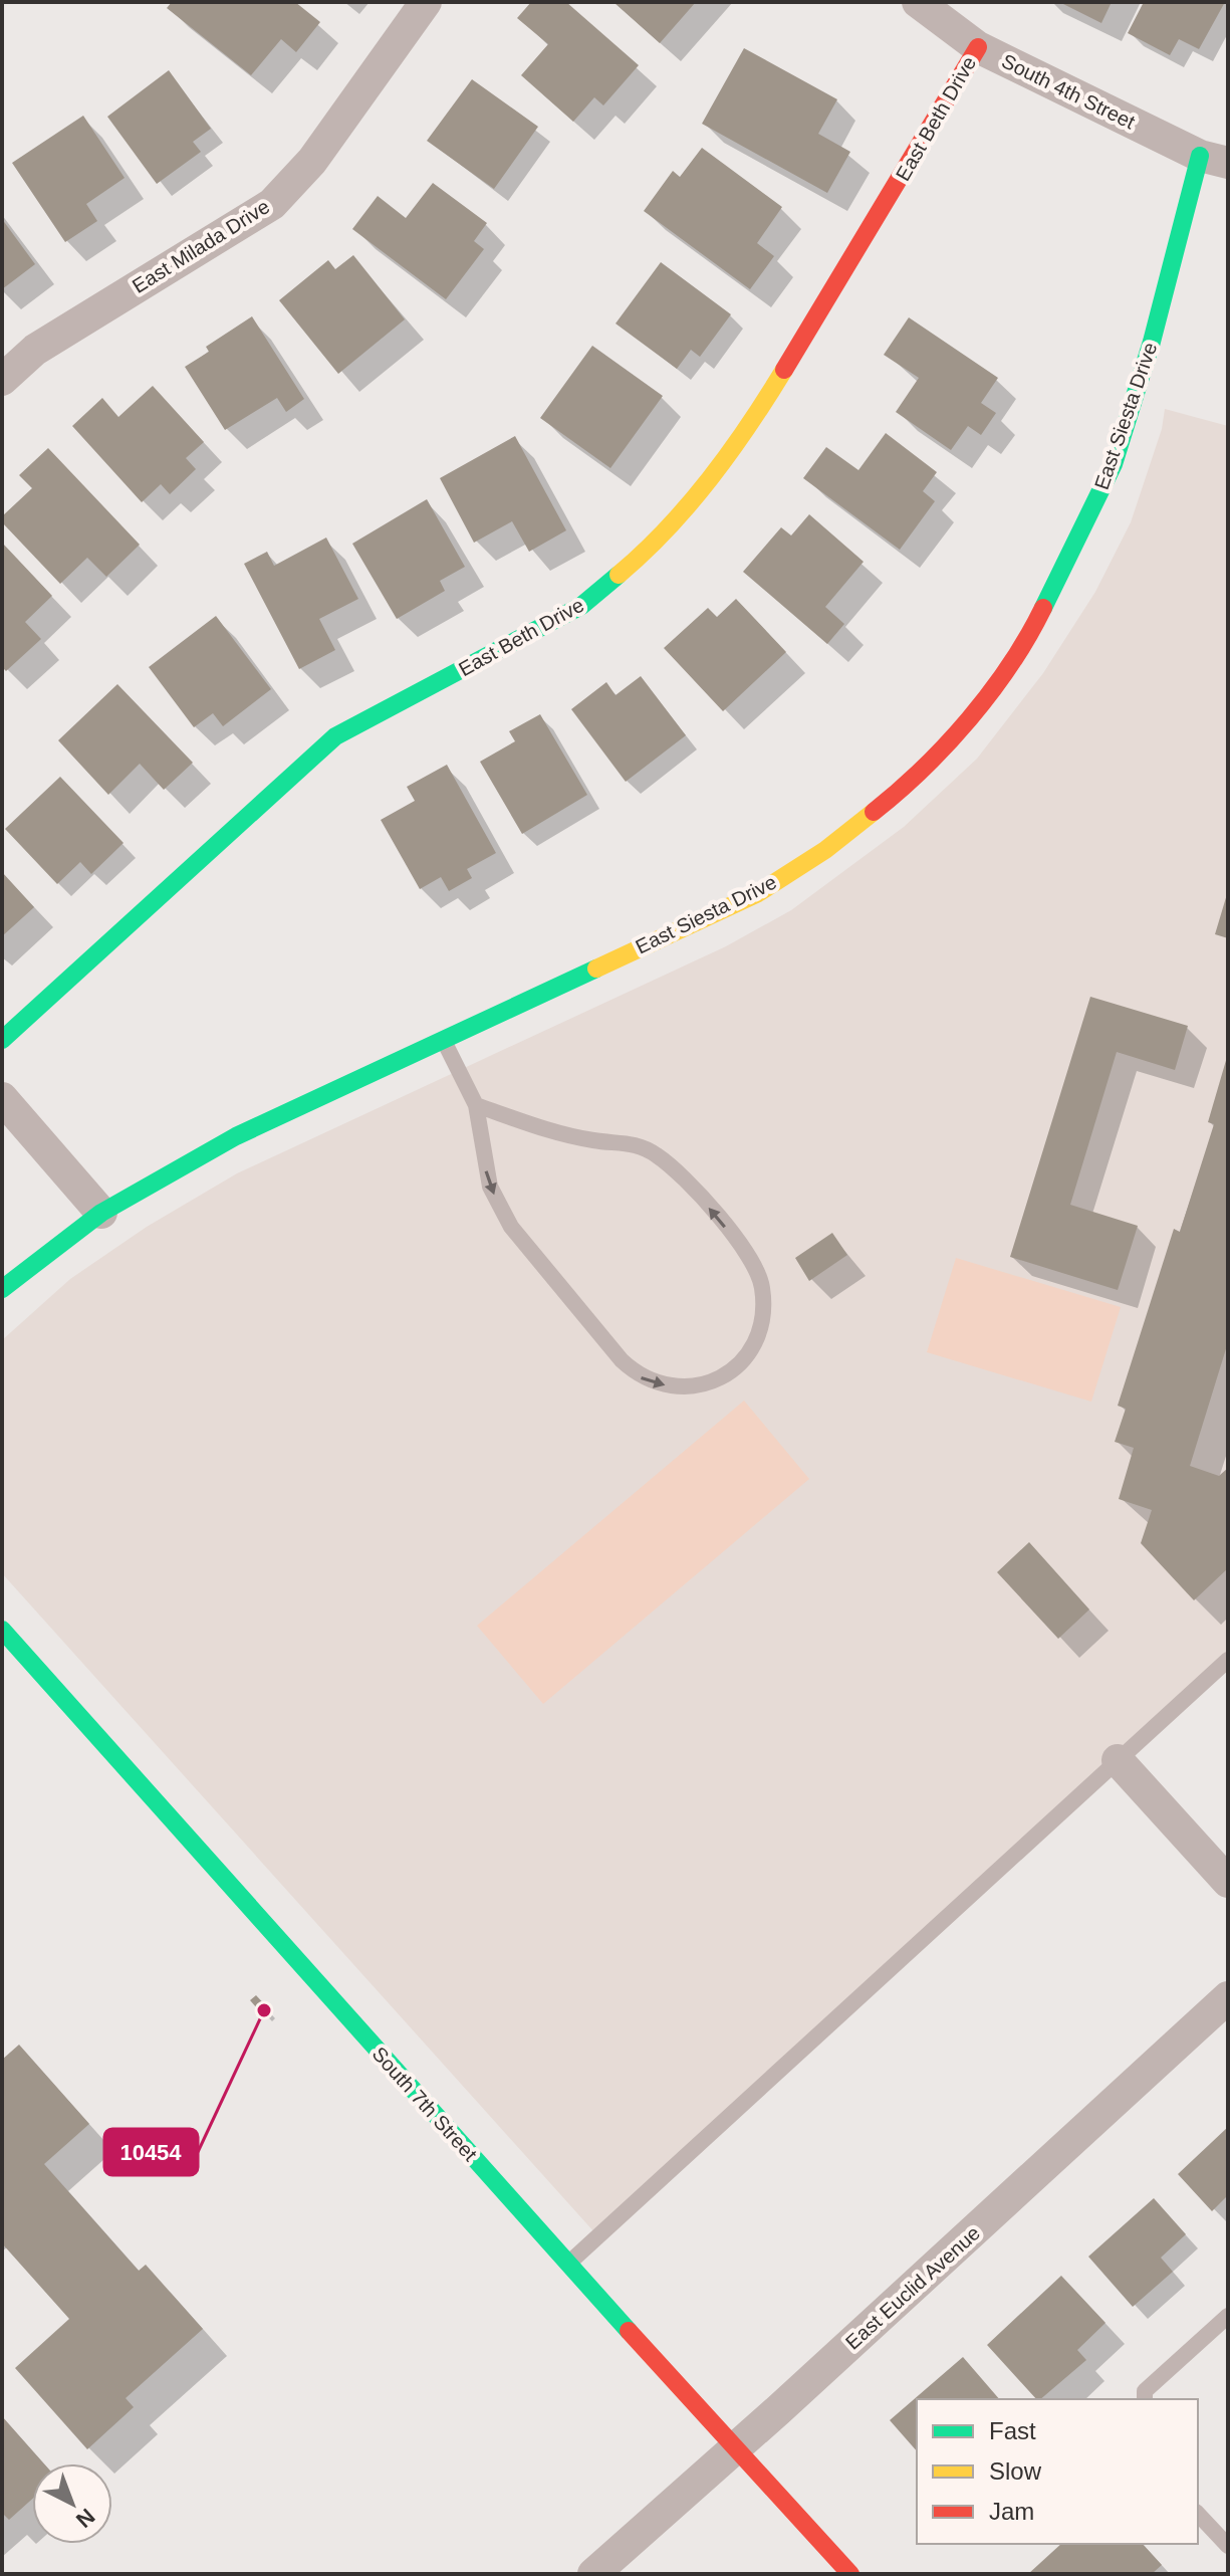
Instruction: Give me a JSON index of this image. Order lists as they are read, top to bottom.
{
  "streets": {
    "street": [
      "South 4th Street",
      "East Beth Drive",
      "East Milada Drive",
      "East Siesta Drive",
      "South 7th Street",
      "East Euclid Avenue"
    ]
  },
  "crossings": [
    ["South 4th Street", "East Beth Drive"],
    ["South 4th Street", "East Siesta Drive"],
    ["South 7th Street", "East Euclid Avenue"]
  ],
  "places": ["10454"],
  "legend": ["Fast", "Slow", "Jam"],
  "north": "bottom right"
}
